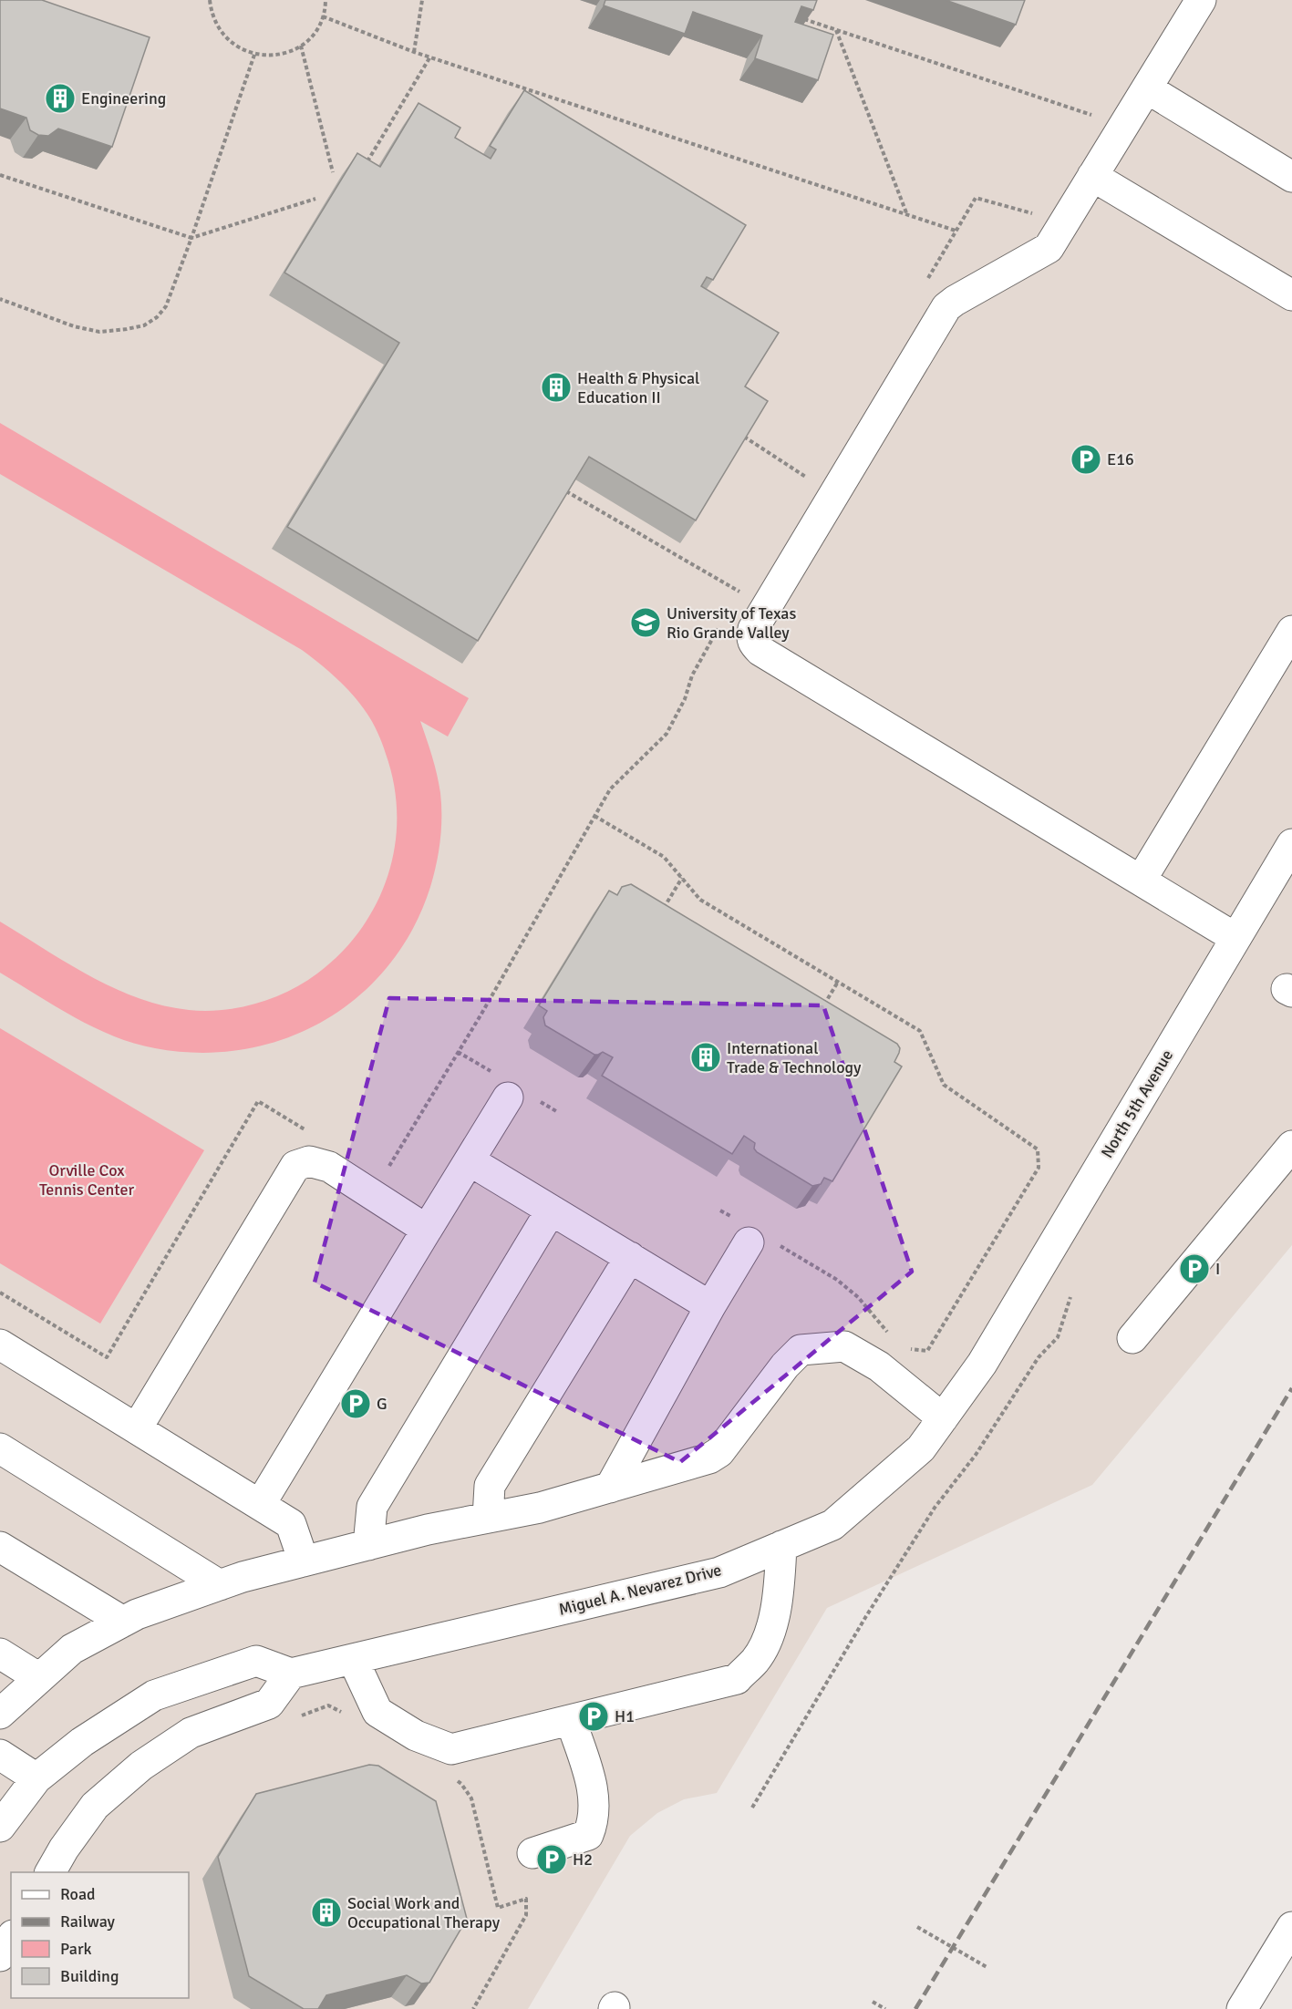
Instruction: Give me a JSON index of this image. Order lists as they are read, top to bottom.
{
  "streets": {
    "street": ["North 5th Avenue", "Miguel A. Nevarez Drive"]
  },
  "crossings": [
    ["North 5th Avenue", "Miguel A. Nevarez Drive"]
  ],
  "parks": ["Orville Cox Tennis Center"],
  "places": {
    "building": [
      "Engineering",
      "Health & Physical Education II",
      "International Trade & Technology",
      "Social Work and Occupational Therapy"
    ],
    "parking": [
      "E16",
      "I",
      "G",
      "H1",
      "H2"
    ],
    "school or university": ["University of Texas Rio Grande Valley"]
  },
  "legend": [
    "Road",
    "Railway",
    "Park",
    "Building"
  ]
}
